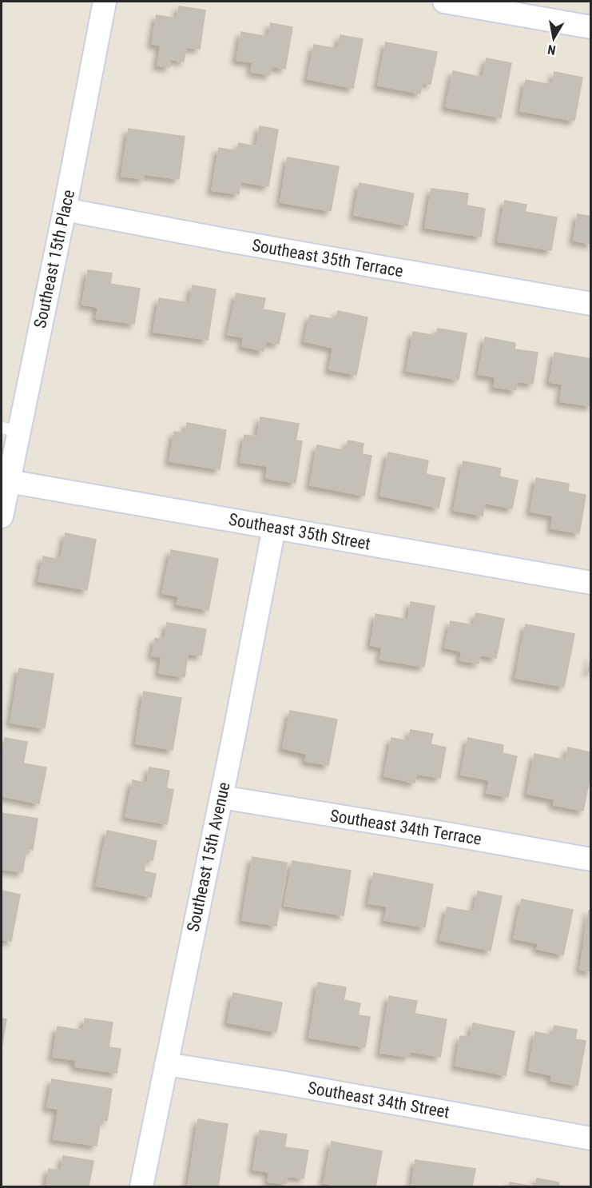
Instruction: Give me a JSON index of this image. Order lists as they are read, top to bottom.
{
  "streets": {
    "street": [
      "Southeast 35th Terrace",
      "Southeast 15th Place",
      "Southeast 35th Street",
      "Southeast 34th Terrace",
      "Southeast 15th Avenue",
      "Southeast 34th Street"
    ]
  },
  "crossings": [
    ["Southeast 35th Terrace", "Southeast 15th Place"],
    ["Southeast 15th Place", "Southeast 35th Street"],
    ["Southeast 35th Street", "Southeast 15th Avenue"],
    ["Southeast 34th Terrace", "Southeast 15th Avenue"],
    ["Southeast 15th Avenue", "Southeast 34th Street"]
  ],
  "north": "bottom"
}
